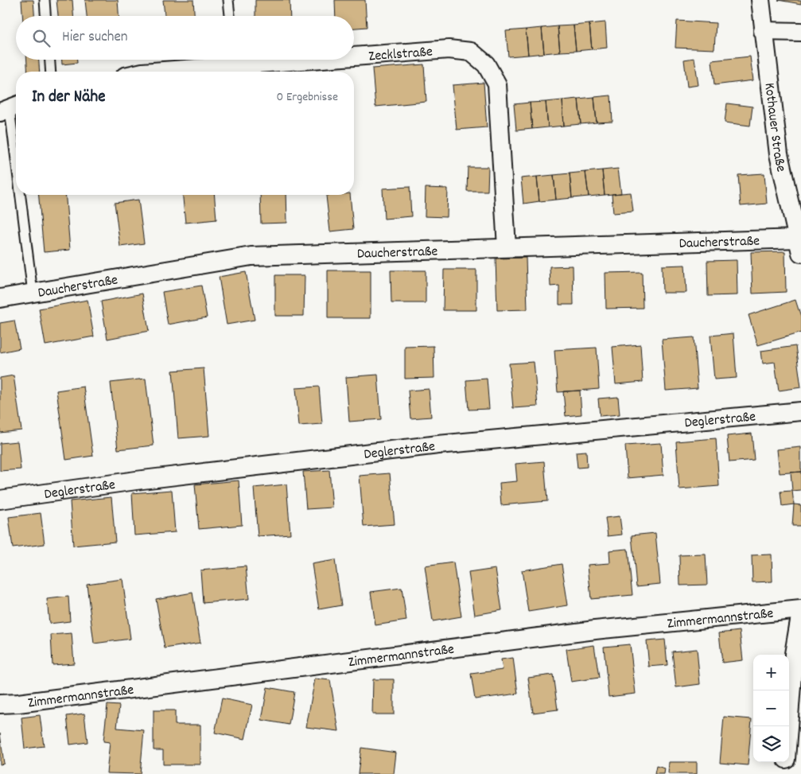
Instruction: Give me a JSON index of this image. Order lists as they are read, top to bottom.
{
  "streets": {
    "street": [
      "Zecklstraße",
      "Kothauer Straße",
      "Daucherstraße",
      "Deglerstraße",
      "Zimmermannstraße"
    ]
  },
  "crossings": [
    ["Zecklstraße", "Daucherstraße"],
    ["Kothauer Straße", "Daucherstraße"]
  ],
  "page": {
    "search": "Hier suchen",
    "heading": ["In der Nähe", "0 Ergebnisse"],
    "map_buttons": ["+", "−"]
  }
}
